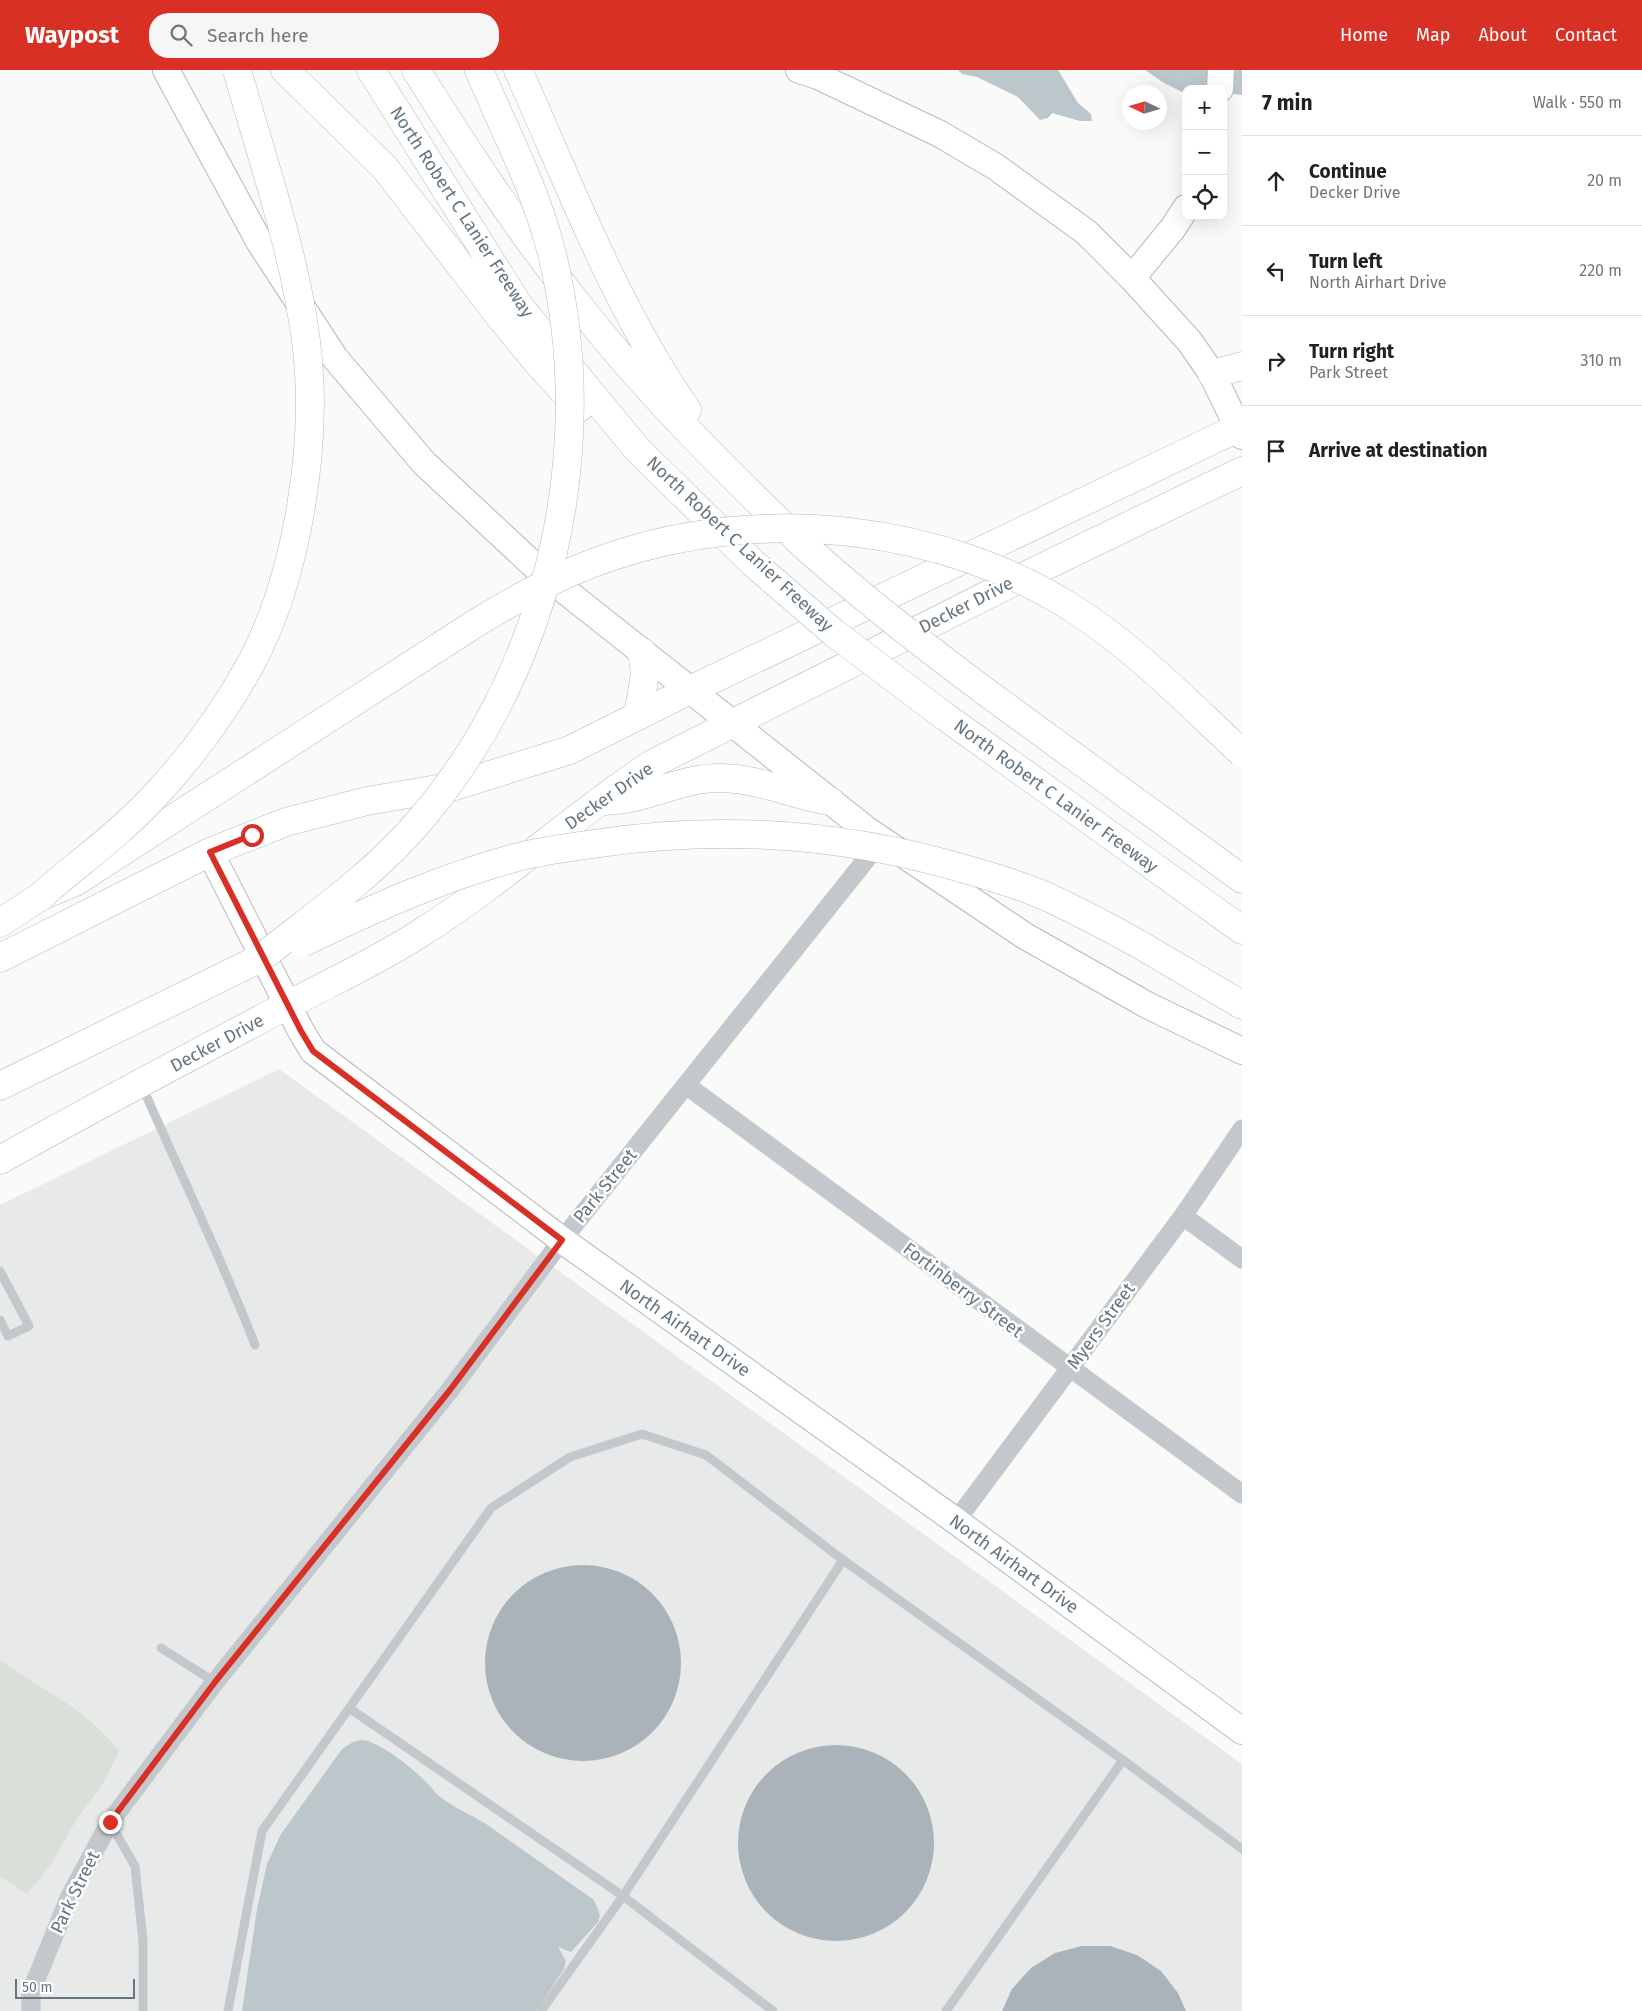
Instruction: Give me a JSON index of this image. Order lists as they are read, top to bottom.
{
  "streets": {
    "main road": ["North Robert C Lanier Freeway", "Decker Drive", "North Airhart Drive"],
    "street": ["Park Street", "Fortinberry Street", "Myers Street"]
  },
  "crossings": [
    ["Decker Drive", "North Airhart Drive"],
    ["Park Street", "Fortinberry Street"],
    ["Park Street", "North Airhart Drive"],
    ["Fortinberry Street", "Myers Street"],
    ["Myers Street", "North Airhart Drive"]
  ],
  "scale_bar": "50 m",
  "north": "left",
  "page": {
    "header": "Waypost",
    "search": "Search here",
    "nav": [
      "Home",
      "Map",
      "About",
      "Contact"
    ],
    "heading": ["7 min", "Walk · 550 m"],
    "map_buttons": ["+", "−"],
    "list": [
      ["Continue", "Decker Drive", "20 m"],
      ["Turn left", "North Airhart Drive", "220 m"],
      ["Turn right", "Park Street", "310 m"],
      "Arrive at destination"
    ],
    "scale": "50 m"
  }
}
